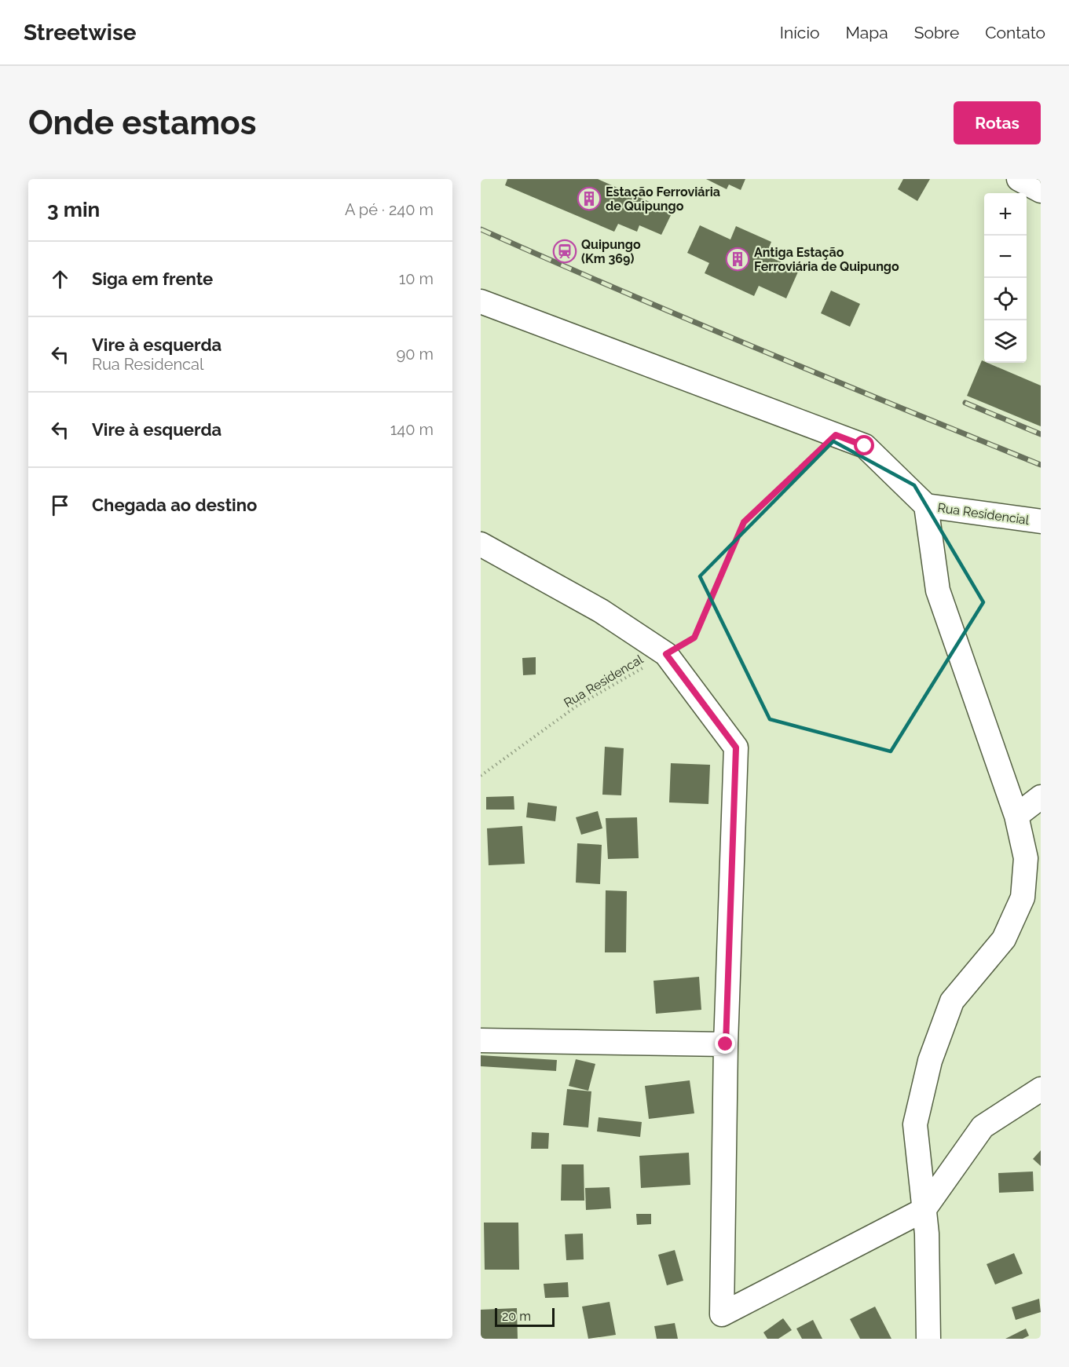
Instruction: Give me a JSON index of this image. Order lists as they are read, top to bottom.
{
  "streets": {
    "street": ["Rua Residencial"],
    "path": ["Rua Residencal"]
  },
  "places": {
    "building": ["Estação Ferroviária de Quipungo", "Antiga Estação Ferroviária de Quipungo"],
    "station": ["Quipungo (Km 369)"]
  },
  "scale_bar": "20 m",
  "page": {
    "header": "Streetwise",
    "nav": [
      "Início",
      "Mapa",
      "Sobre",
      "Contato"
    ],
    "buttons": "Rotas",
    "title": "Onde estamos",
    "heading": ["3 min", "A pé · 240 m"],
    "map_buttons": ["+", "−"],
    "list": [
      ["Siga em frente", "10 m"],
      ["Vire à esquerda", "Rua Residencal", "90 m"],
      ["Vire à esquerda", "140 m"],
      "Chegada ao destino"
    ],
    "scale": "20 m"
  }
}
